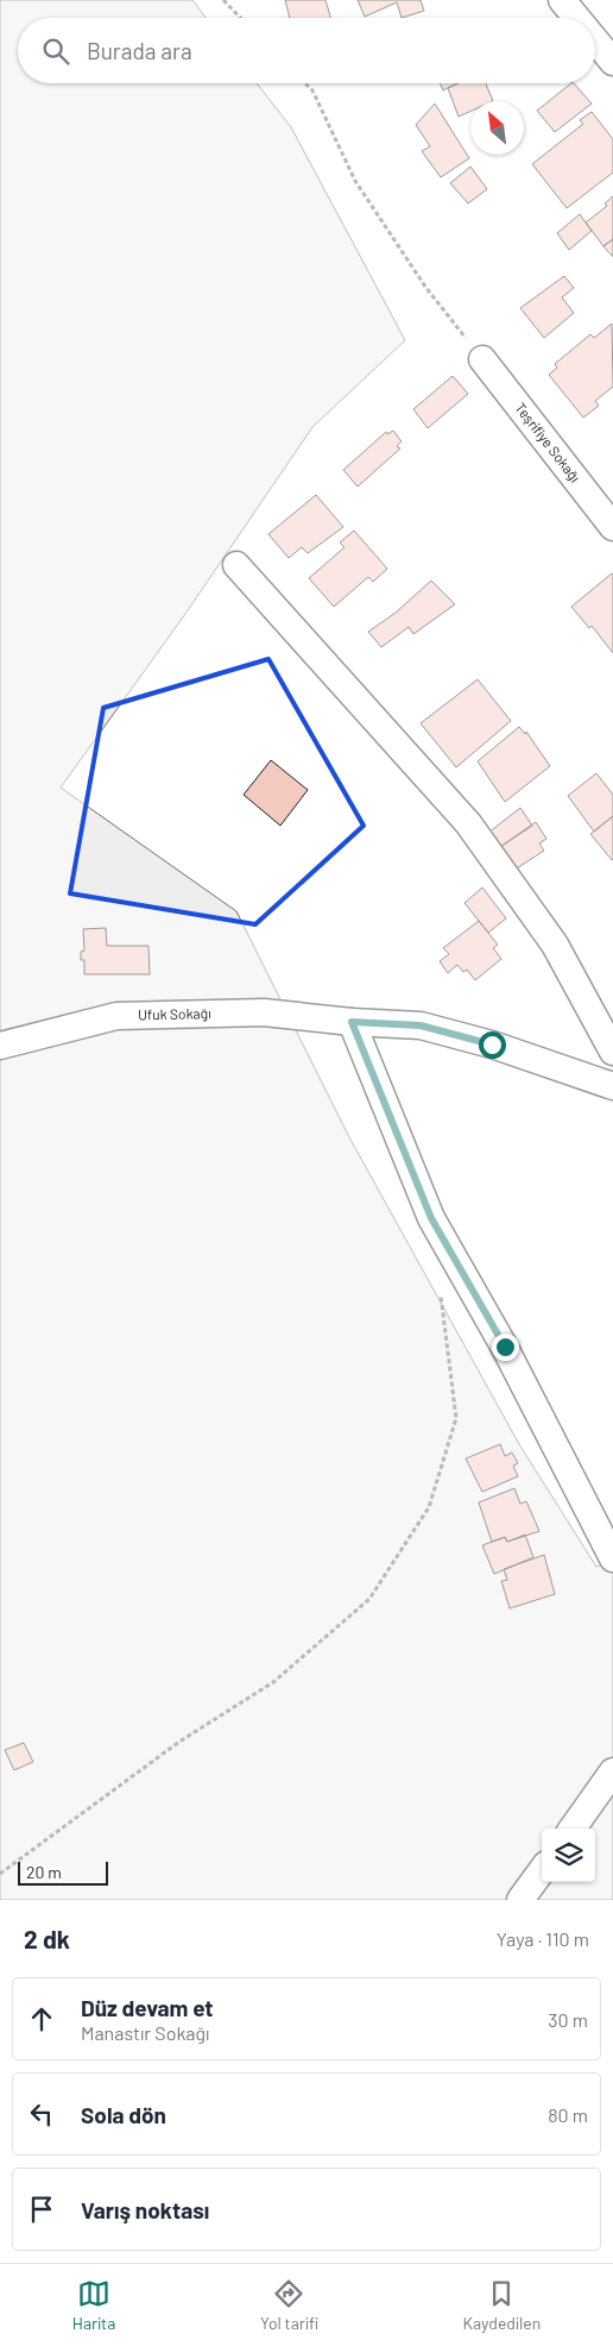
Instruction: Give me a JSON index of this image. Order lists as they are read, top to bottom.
{
  "streets": {
    "street": ["Teşrifiye Sokağı", "Ufuk Sokağı"]
  },
  "scale_bar": "20 m",
  "north": "top left",
  "page": {
    "search": "Burada ara",
    "scale": "20 m",
    "heading": ["2 dk", "Yaya · 110 m"],
    "list": [
      ["Düz devam et", "Manastır Sokağı", "30 m"],
      ["Sola dön", "80 m"],
      "Varış noktası"
    ],
    "nav": ["Harita", "Yol tarifi", "Kaydedilen"]
  }
}
